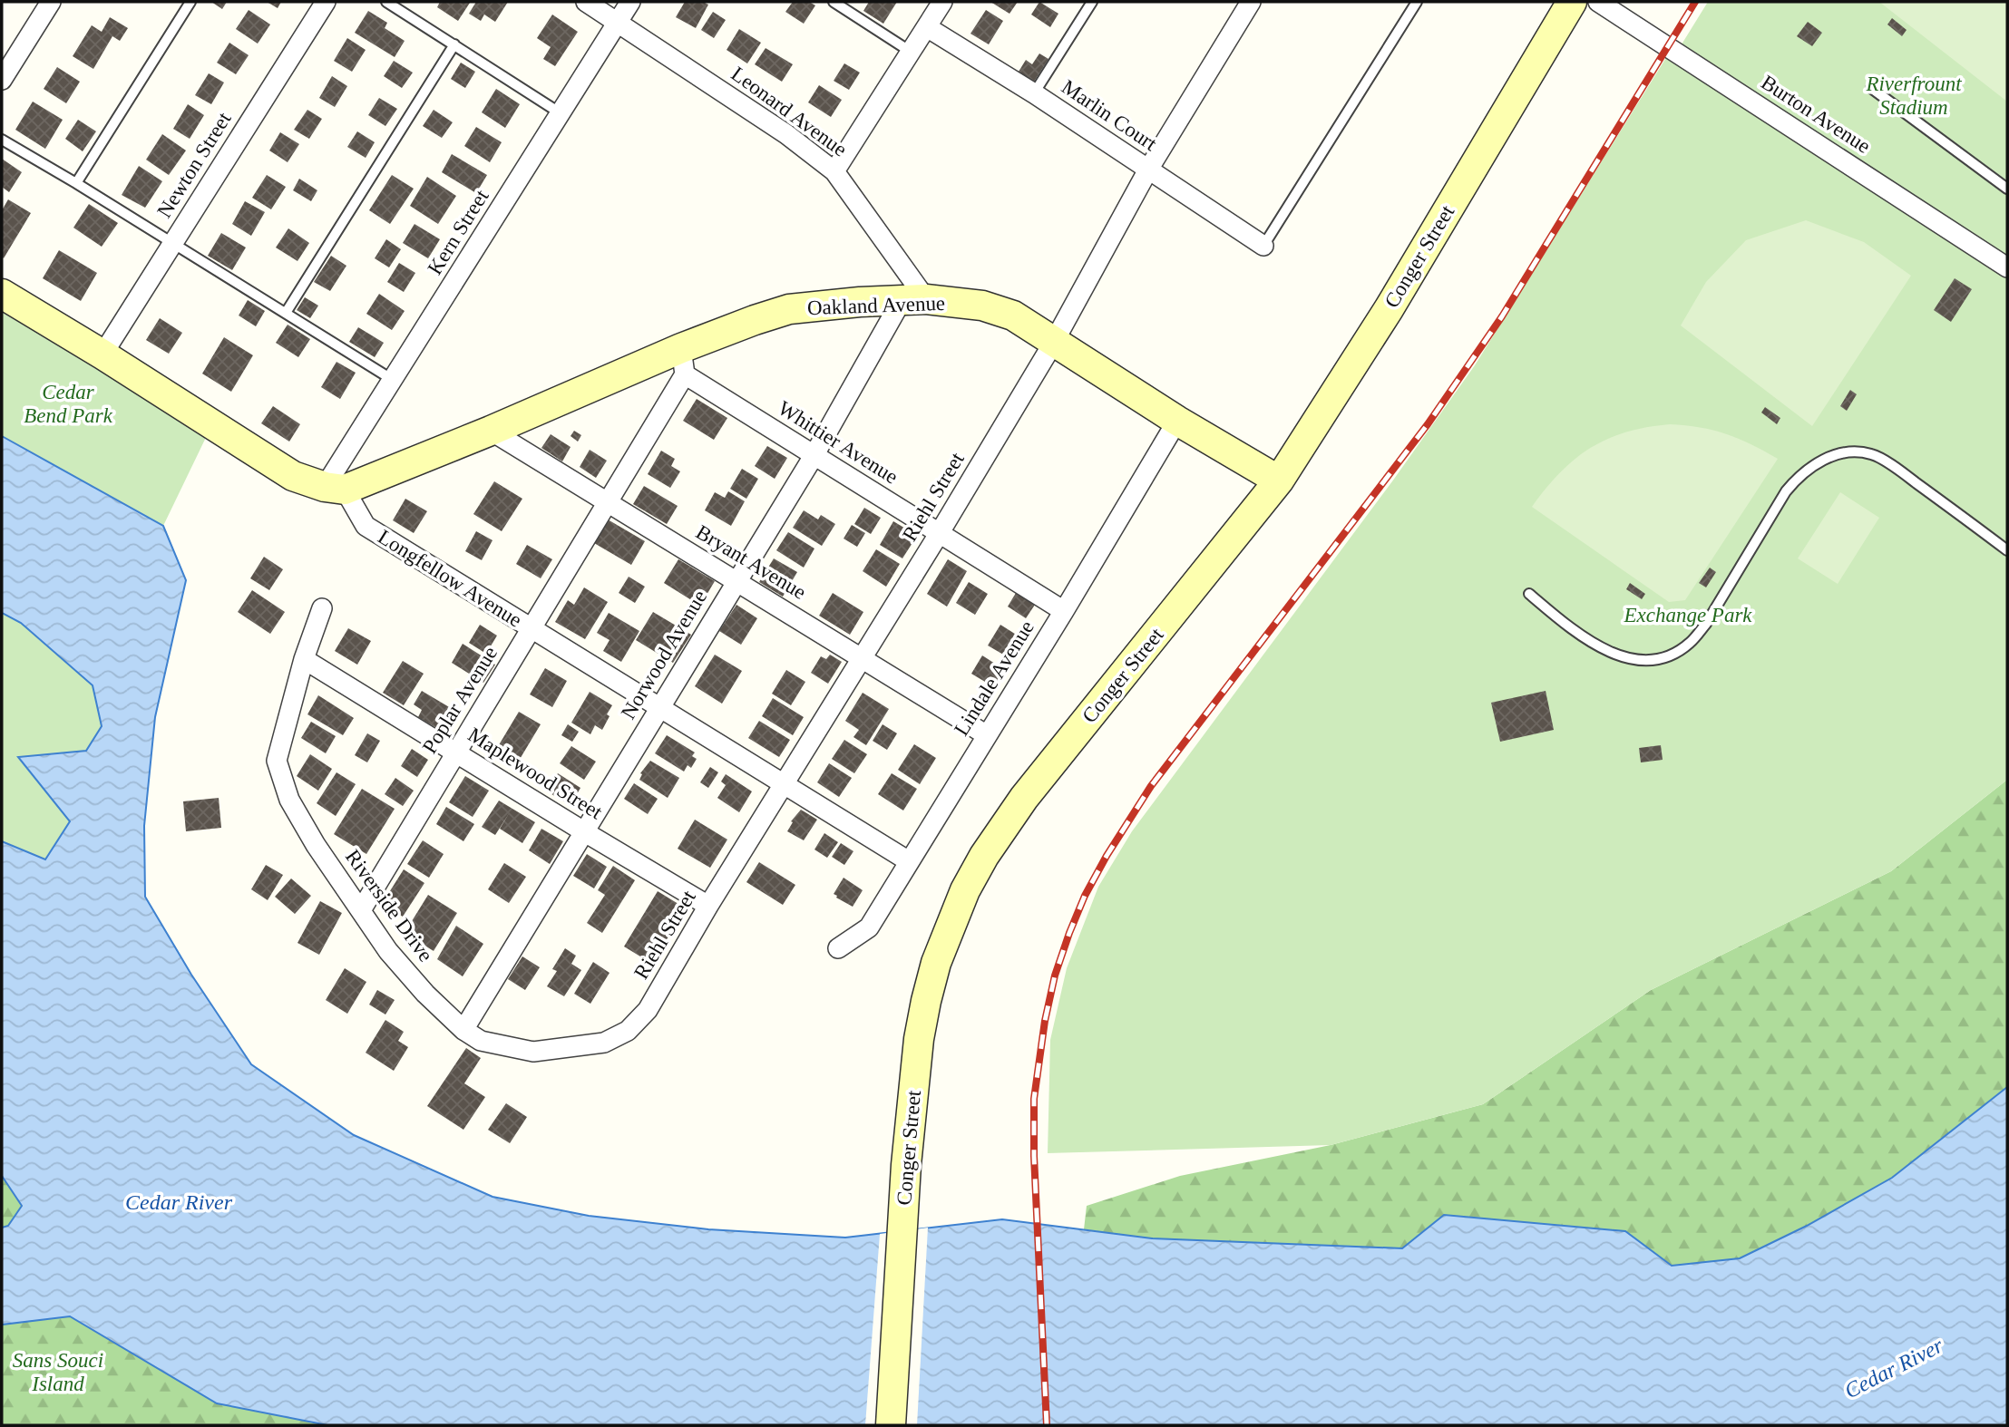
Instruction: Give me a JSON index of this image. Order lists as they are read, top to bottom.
{
  "streets": {
    "main road": ["Conger Street", "Oakland Avenue"],
    "street": [
      "Leonard Avenue",
      "Burton Avenue",
      "Marlin Court",
      "Newton Street",
      "Kern Street",
      "Whittier Avenue",
      "Riehl Street",
      "Bryant Avenue",
      "Longfellow Avenue",
      "Norwood Avenue",
      "Lindale Avenue",
      "Poplar Avenue",
      "Maplewood Street",
      "Riverside Drive"
    ]
  },
  "crossings": [
    ["Leonard Avenue", "Kern Street"],
    ["Leonard Avenue", "Oakland Avenue"],
    ["Leonard Avenue", "Norwood Avenue"],
    ["Marlin Court", "Riehl Street"],
    ["Kern Street", "Oakland Avenue"],
    ["Kern Street", "Longfellow Avenue"],
    ["Conger Street", "Oakland Avenue"],
    ["Oakland Avenue", "Whittier Avenue"],
    ["Oakland Avenue", "Riehl Street"],
    ["Oakland Avenue", "Bryant Avenue"],
    ["Oakland Avenue", "Longfellow Avenue"],
    ["Oakland Avenue", "Norwood Avenue"],
    ["Oakland Avenue", "Lindale Avenue"],
    ["Oakland Avenue", "Poplar Avenue"],
    ["Whittier Avenue", "Riehl Street"],
    ["Whittier Avenue", "Norwood Avenue"],
    ["Whittier Avenue", "Lindale Avenue"],
    ["Whittier Avenue", "Poplar Avenue"],
    ["Riehl Street", "Bryant Avenue"],
    ["Riehl Street", "Longfellow Avenue"],
    ["Riehl Street", "Maplewood Street"],
    ["Riehl Street", "Riverside Drive"],
    ["Bryant Avenue", "Norwood Avenue"],
    ["Bryant Avenue", "Lindale Avenue"],
    ["Bryant Avenue", "Poplar Avenue"],
    ["Longfellow Avenue", "Norwood Avenue"],
    ["Longfellow Avenue", "Lindale Avenue"],
    ["Longfellow Avenue", "Poplar Avenue"],
    ["Norwood Avenue", "Maplewood Street"],
    ["Norwood Avenue", "Riverside Drive"],
    ["Poplar Avenue", "Maplewood Street"],
    ["Poplar Avenue", "Riverside Drive"],
    ["Maplewood Street", "Riverside Drive"]
  ],
  "water": ["Cedar River"],
  "parks": [
    "Riverfrount Stadium",
    "Cedar Bend Park",
    "Exchange Park",
    "Sans Souci Island"
  ]
}
